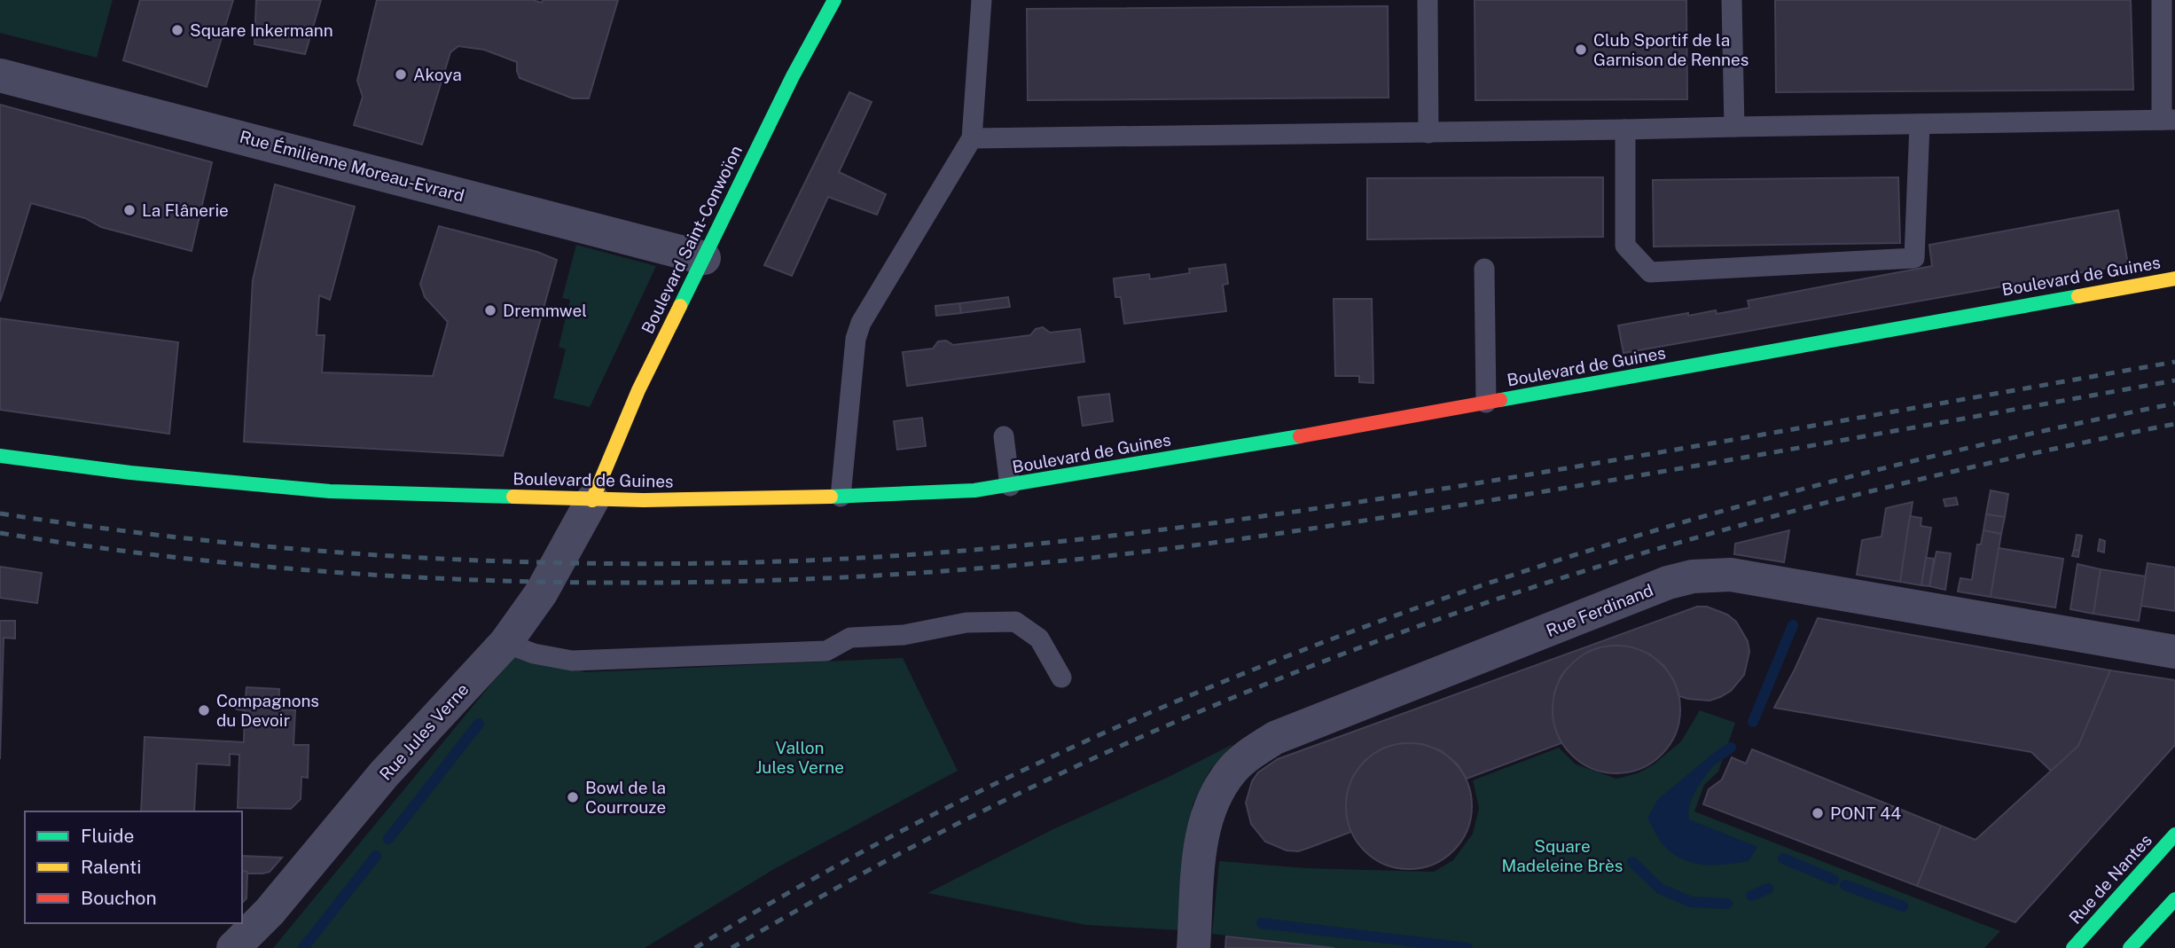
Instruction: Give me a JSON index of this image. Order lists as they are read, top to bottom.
{
  "streets": {
    "street": [
      "Rue Émilienne Moreau-Evrard",
      "Boulevard Saint-Conwoïon",
      "Boulevard de Guines",
      "Rue Ferdinand",
      "Rue Jules Verne",
      "Rue de Nantes"
    ]
  },
  "crossings": [
    ["Rue Émilienne Moreau-Evrard", "Boulevard Saint-Conwoïon"],
    ["Boulevard Saint-Conwoïon", "Boulevard de Guines"],
    ["Boulevard Saint-Conwoïon", "Rue Jules Verne"],
    ["Boulevard de Guines", "Rue Jules Verne"]
  ],
  "parks": ["Vallon Jules Verne", "Square Madeleine Brès"],
  "places": [
    "Square Inkermann",
    "Club Sportif de la Garnison de Rennes",
    "Akoya",
    "La Flânerie",
    "Dremmwel",
    "Compagnons du Devoir",
    "Bowl de la Courrouze",
    "PONT 44"
  ],
  "legend": ["Fluide", "Ralenti", "Bouchon"]
}
